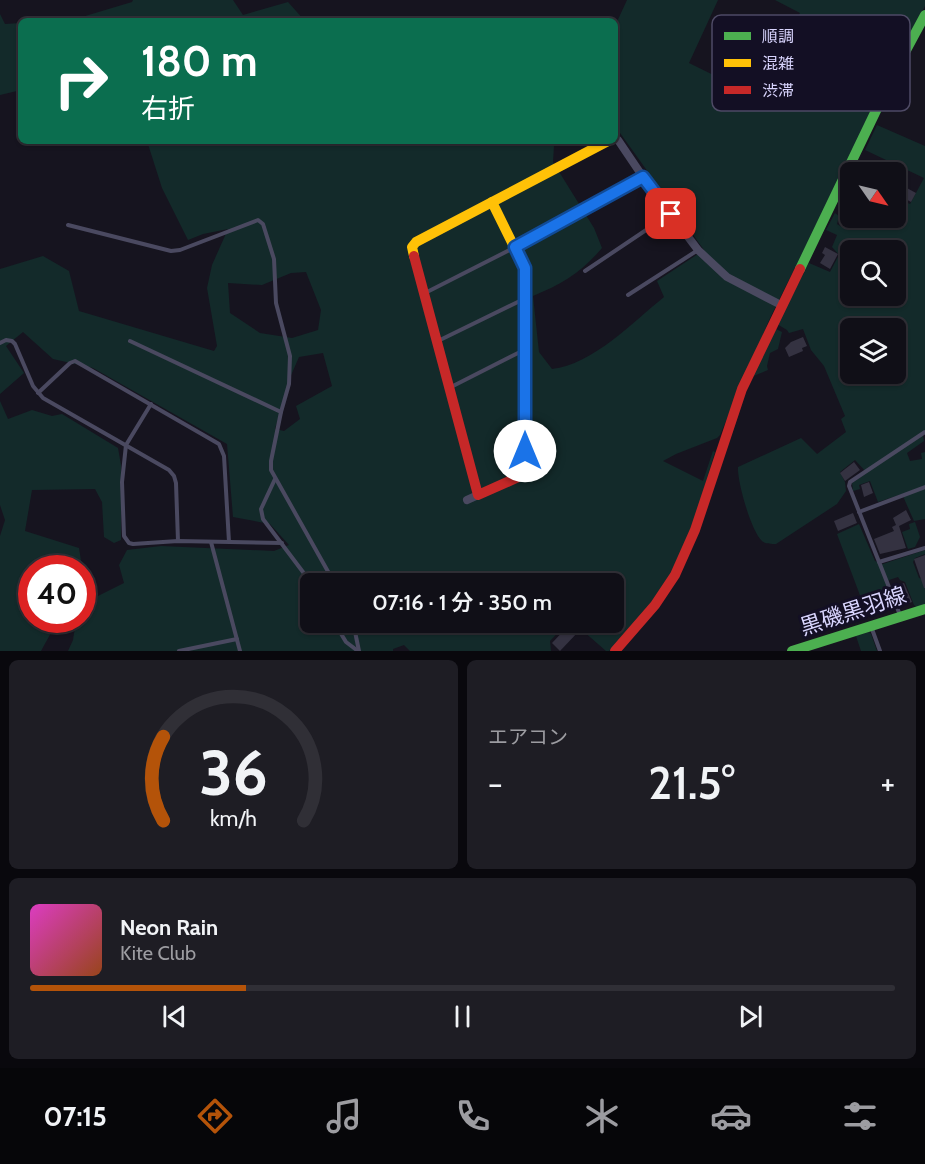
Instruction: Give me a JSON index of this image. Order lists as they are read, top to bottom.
{
  "streets": {
    "street": ["黒磯黒羽線"]
  },
  "legend": ["順調", "混雑", "渋滞"],
  "north": "bottom right",
  "page": {
    "turn": ["180 m", "右折"],
    "limit": "40",
    "trip": "07:16 · 1 分 · 350 m",
    "tile": "エアコン",
    "heat": ["−", "21.5°", "+"],
    "song": ["Neon Rain", "Kite Club"],
    "tabs": "07:15",
    "gauge": ["36", "km/h"]
  }
}
